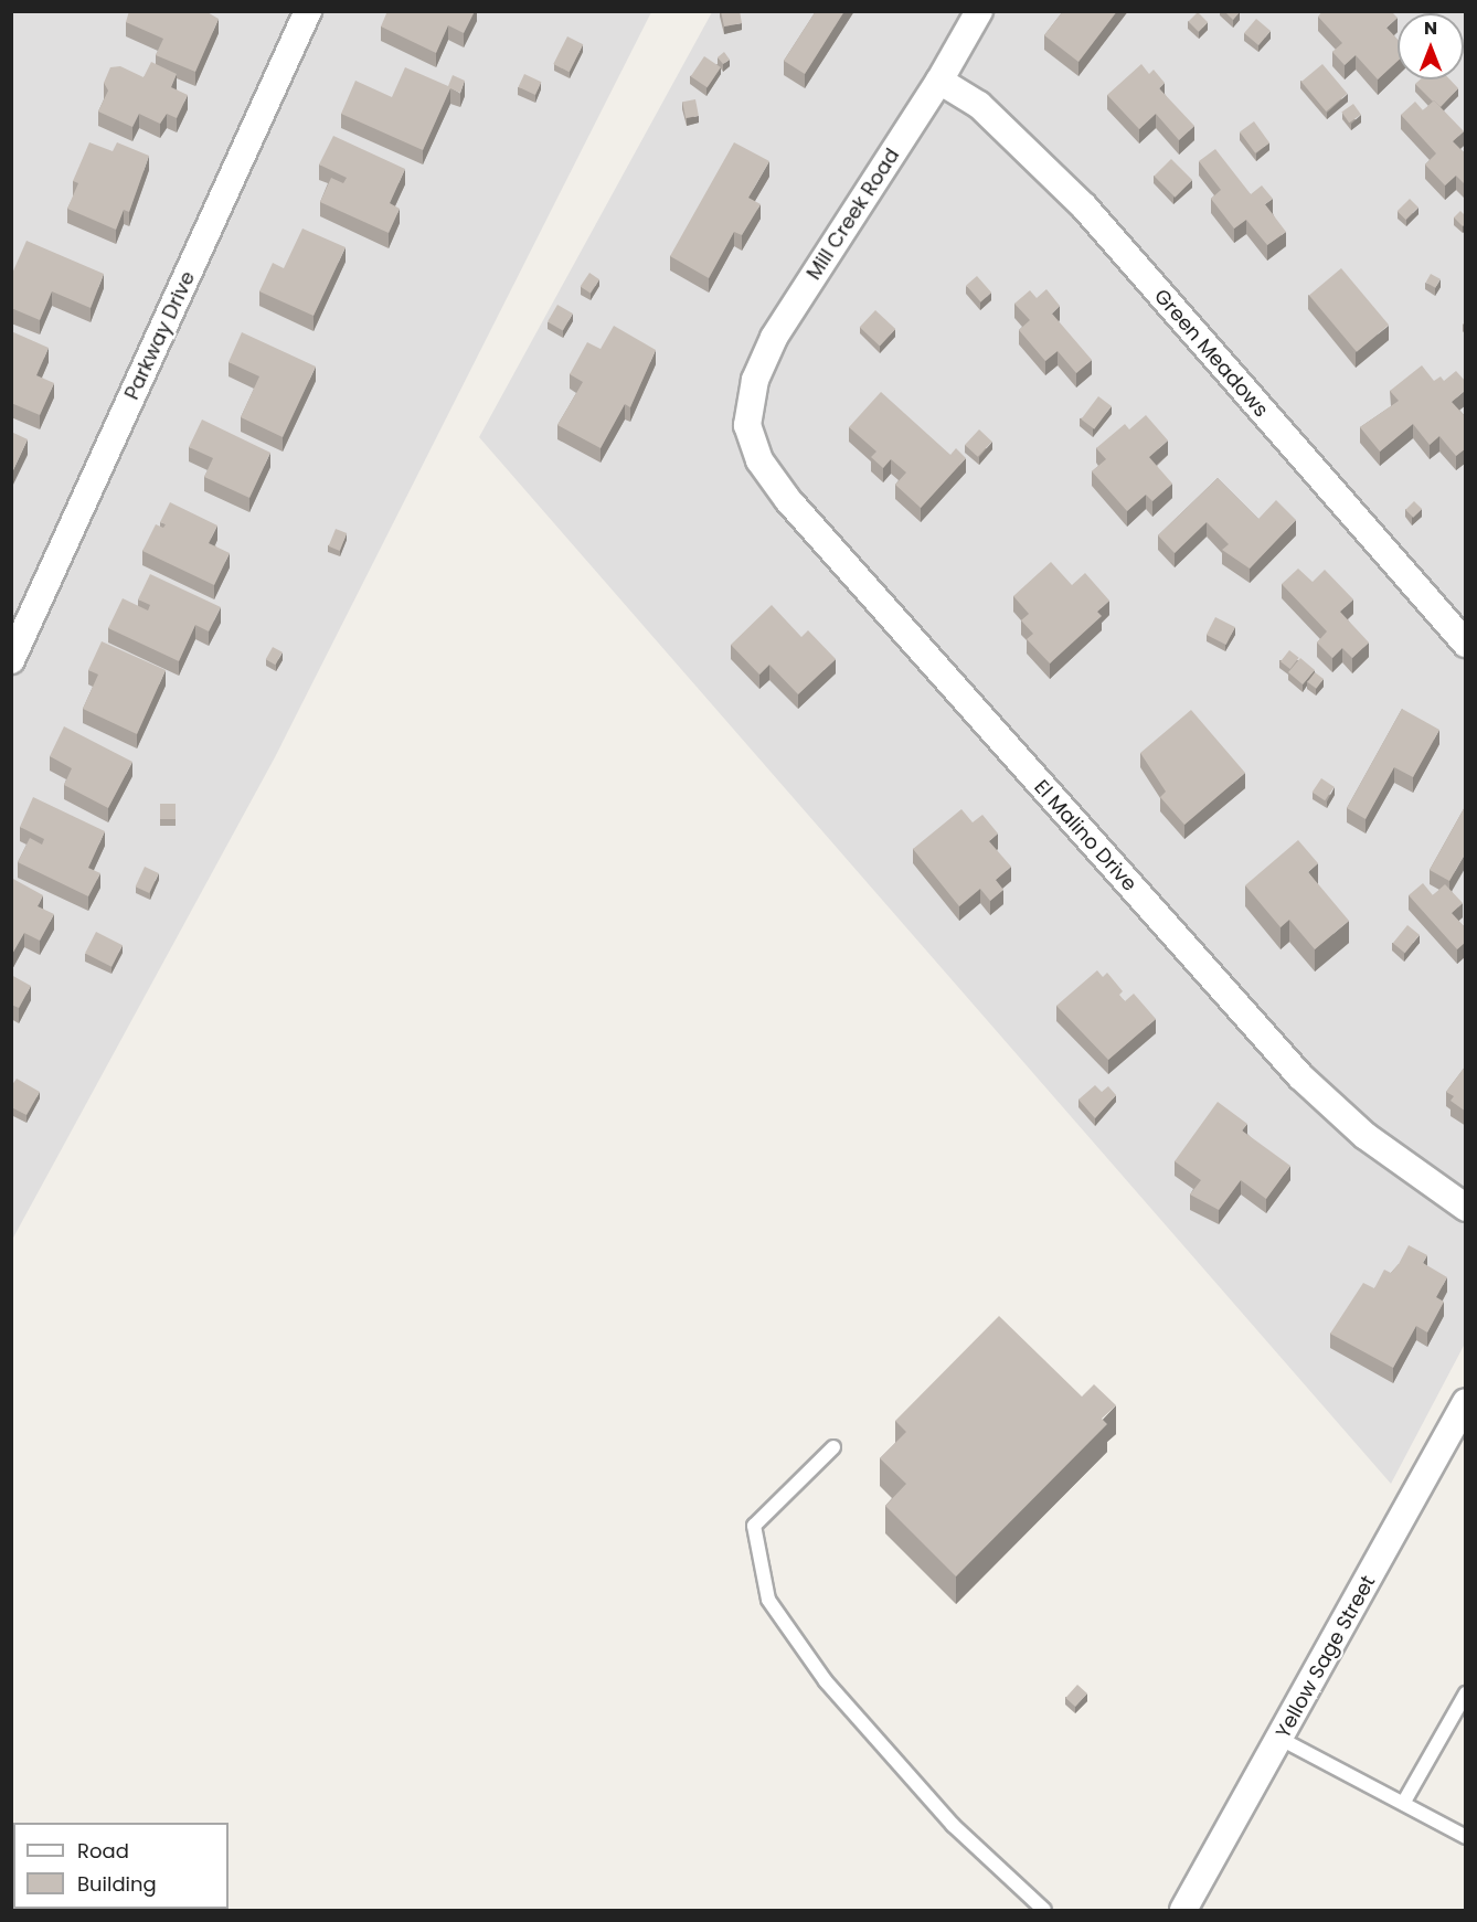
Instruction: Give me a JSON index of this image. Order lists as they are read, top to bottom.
{
  "streets": {
    "street": [
      "Mill Creek Road",
      "Parkway Drive",
      "Green Meadows",
      "El Malino Drive",
      "Yellow Sage Street"
    ]
  },
  "crossings": [
    ["Mill Creek Road", "Green Meadows"],
    ["Mill Creek Road", "El Malino Drive"]
  ],
  "legend": ["Road", "Building"],
  "north": "top"
}
